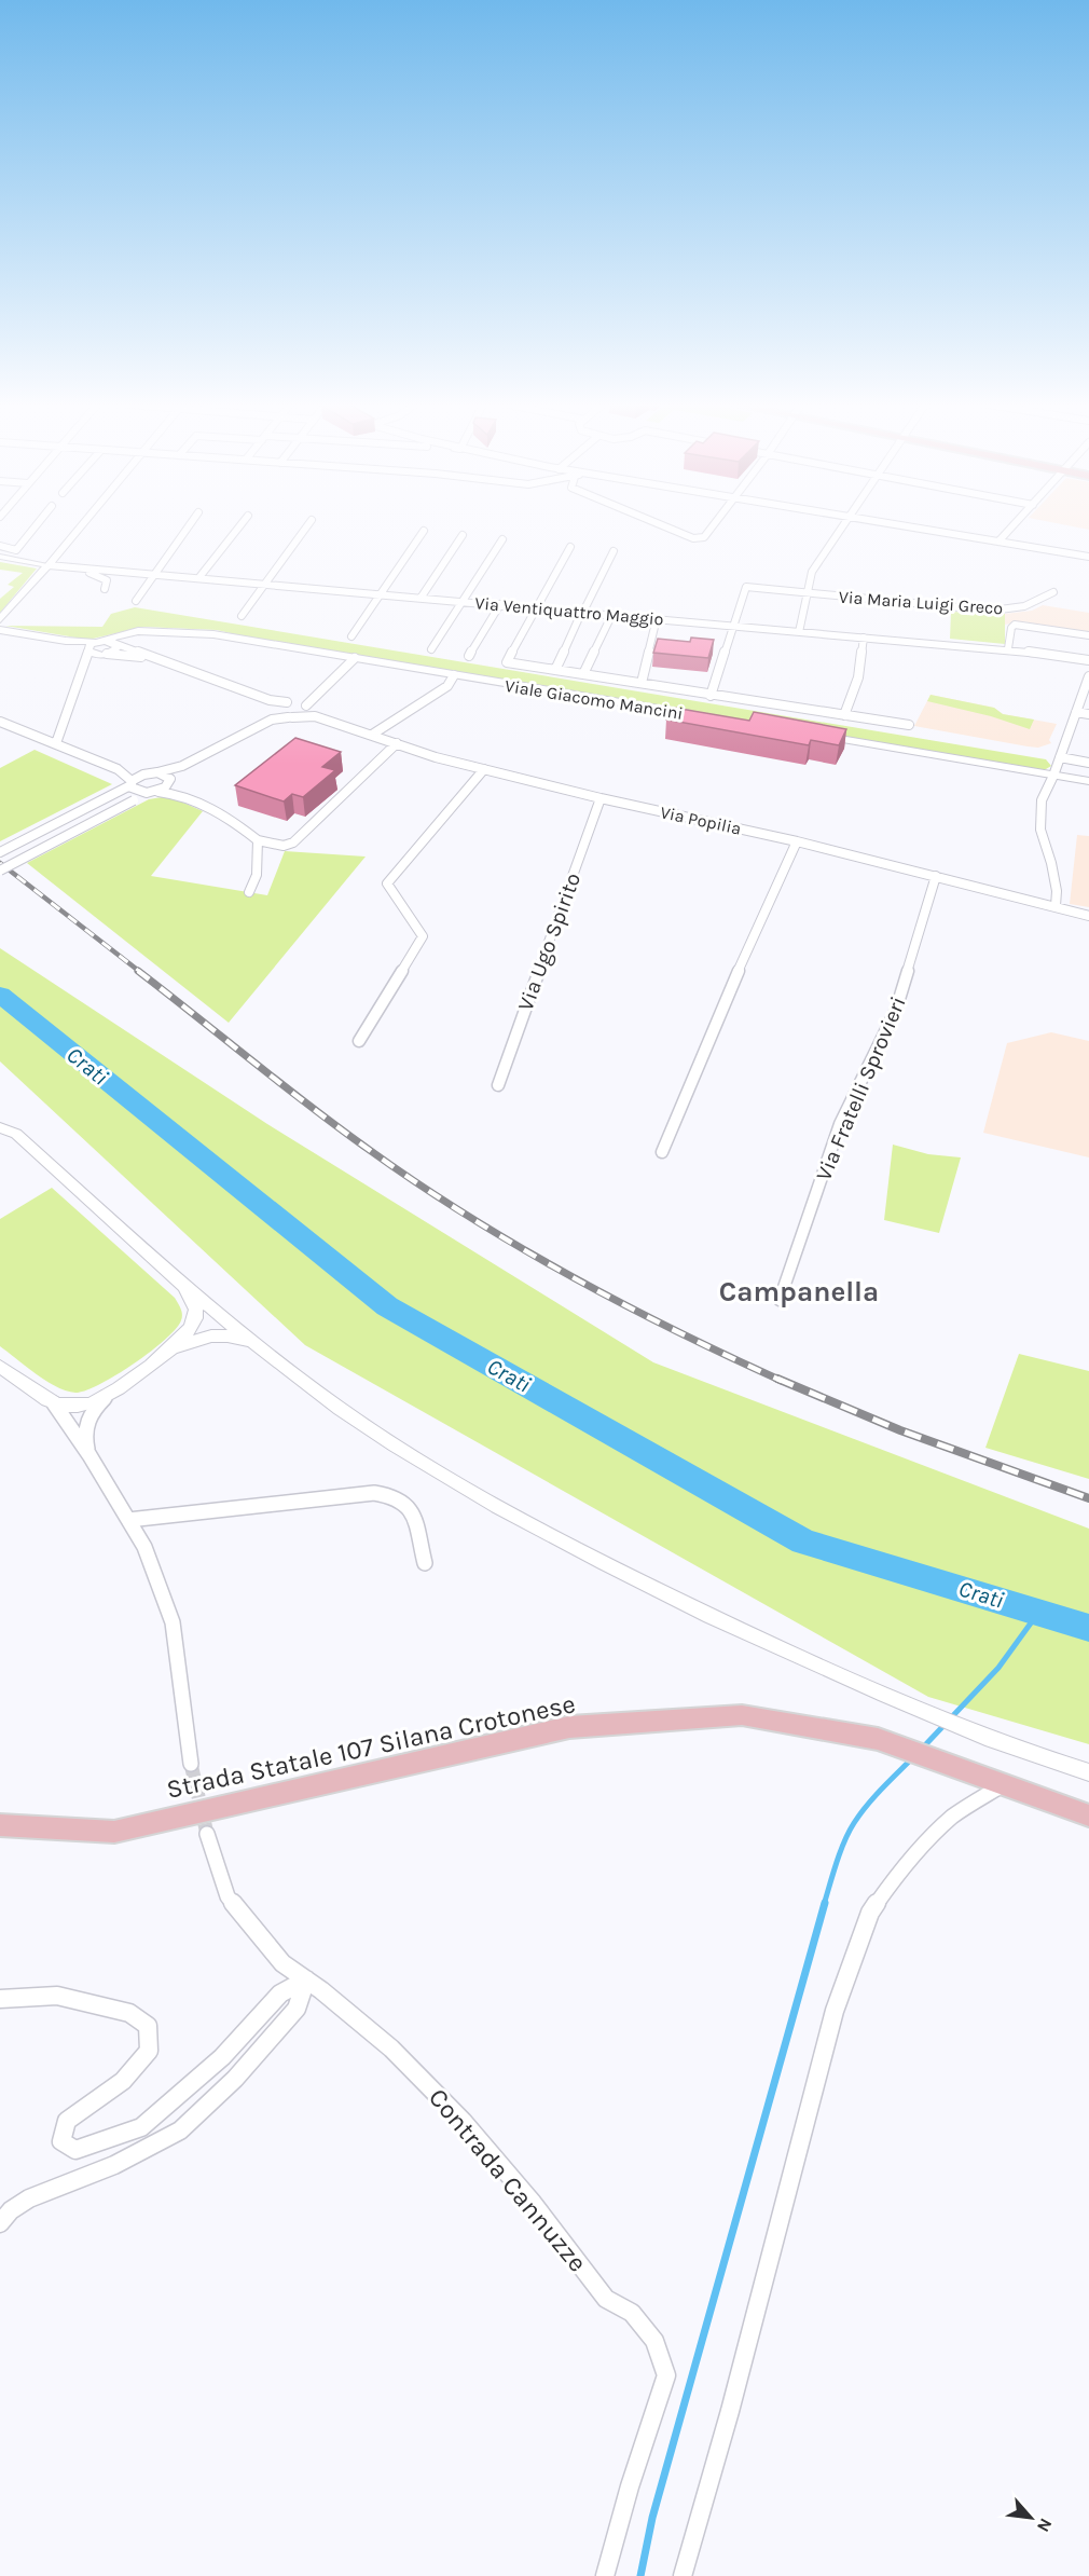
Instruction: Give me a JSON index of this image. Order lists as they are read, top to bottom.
{
  "streets": {
    "main road": ["Strada Statale 107 Silana Crotonese"],
    "street": [
      "Via Maria Luigi Greco",
      "Via Ventiquattro Maggio",
      "Viale Giacomo Mancini",
      "Via Popilia",
      "Via Ugo Spirito",
      "Via Fratelli Sprovieri",
      "Contrada Cannuzze"
    ]
  },
  "crossings": [
    ["Via Maria Luigi Greco", "Via Ventiquattro Maggio"],
    ["Via Ventiquattro Maggio", "Viale Giacomo Mancini"],
    ["Via Popilia", "Via Ugo Spirito"],
    ["Via Popilia", "Via Fratelli Sprovieri"]
  ],
  "districts": ["Campanella"],
  "water": ["Crati"],
  "north": "bottom right"
}
